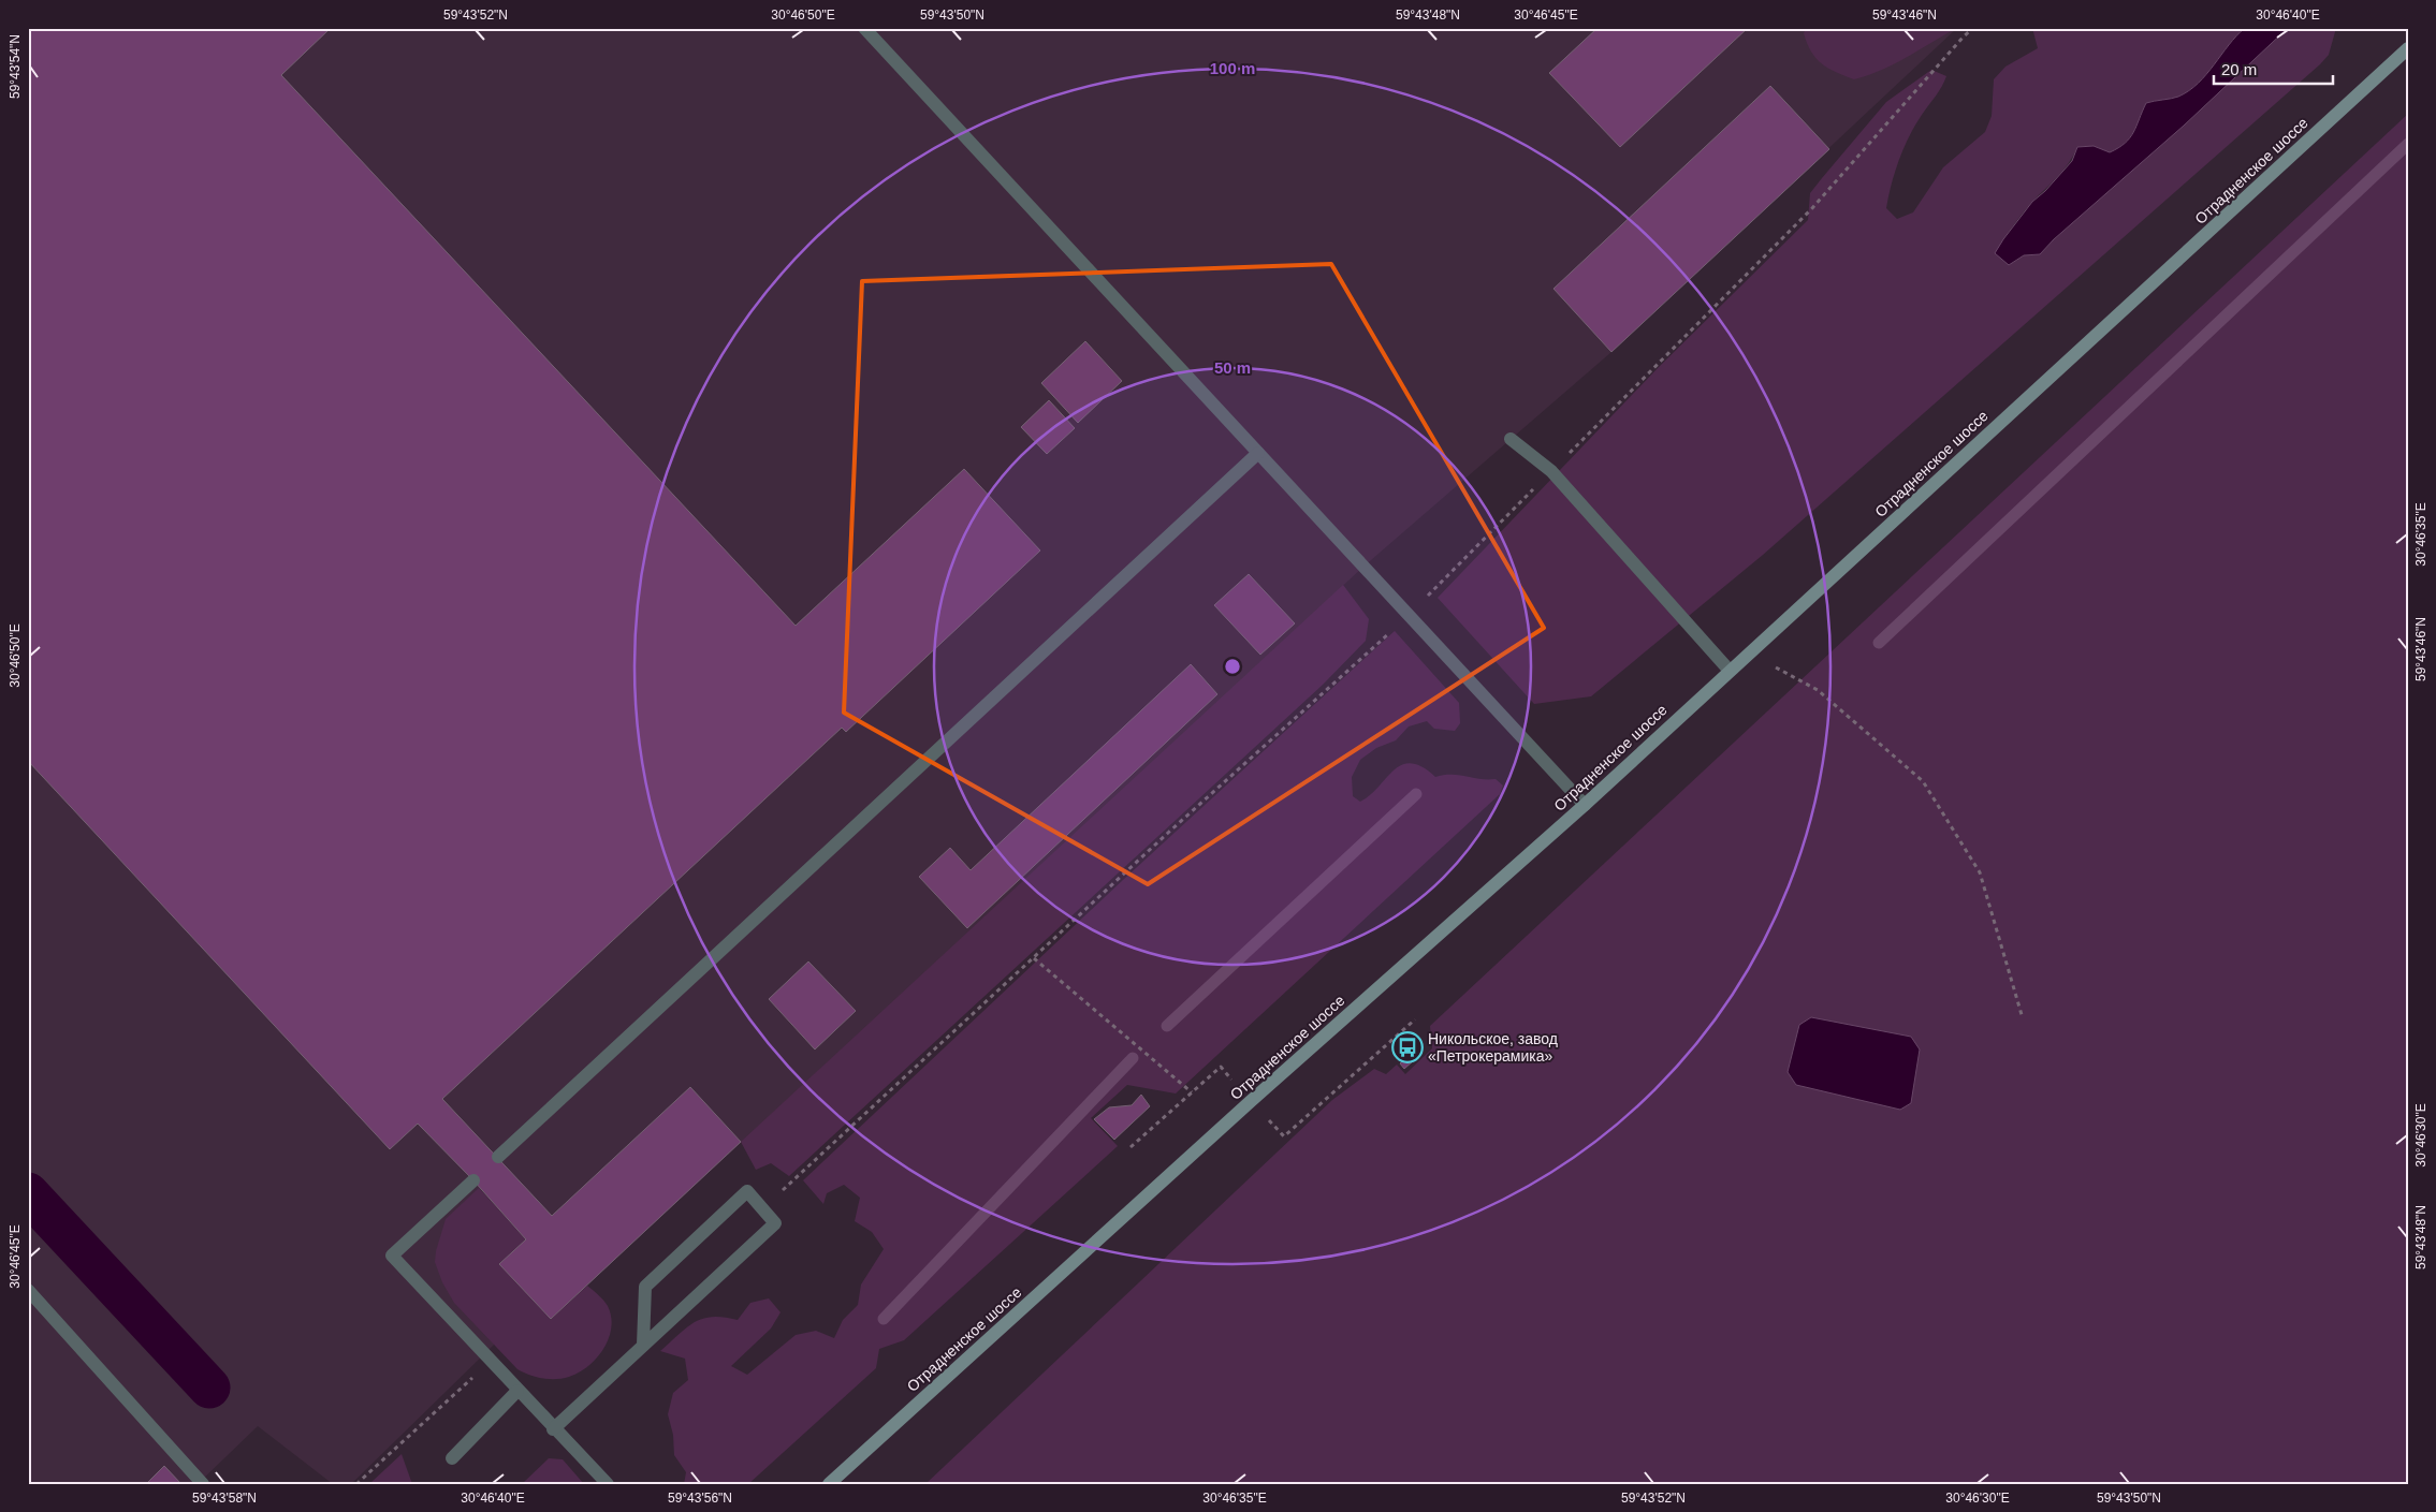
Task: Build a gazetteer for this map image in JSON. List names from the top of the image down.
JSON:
{
  "streets": {
    "main road": ["Отрадненское шоссе"]
  },
  "places": {
    "bus stop": ["Никольское, завод «Петрокерамика»"]
  },
  "scale_bar": "20 m",
  "coordinates": [
    "59°43'52\"N",
    "30°46'50\"E",
    "59°43'50\"N",
    "59°43'48\"N",
    "30°46'45\"E",
    "59°43'46\"N",
    "30°46'40\"E",
    "59°43'54\"N",
    "30°46'35\"E",
    "30°46'30\"E",
    "59°43'58\"N",
    "59°43'56\"N"
  ],
  "rings": ["100 m", "50 m"]
}
